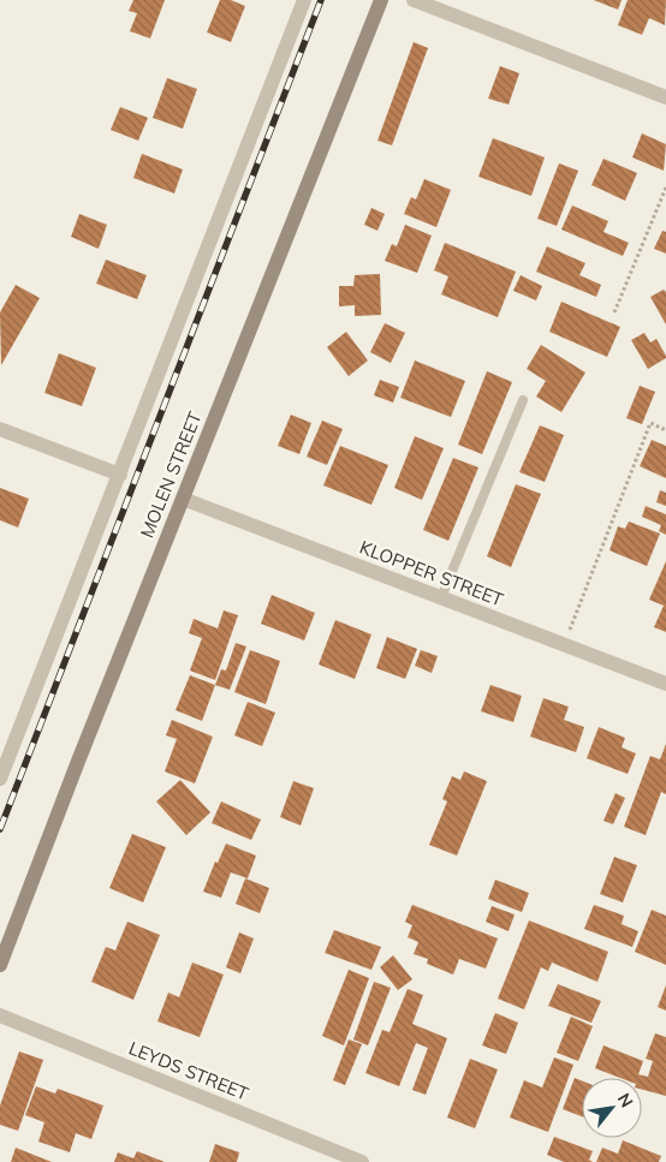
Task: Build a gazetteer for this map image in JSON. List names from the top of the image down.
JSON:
{
  "streets": {
    "street": ["MOLEN STREET", "KLOPPER STREET", "LEYDS STREET"]
  },
  "crossings": [
    ["MOLEN STREET", "KLOPPER STREET"]
  ],
  "north": "top right"
}
